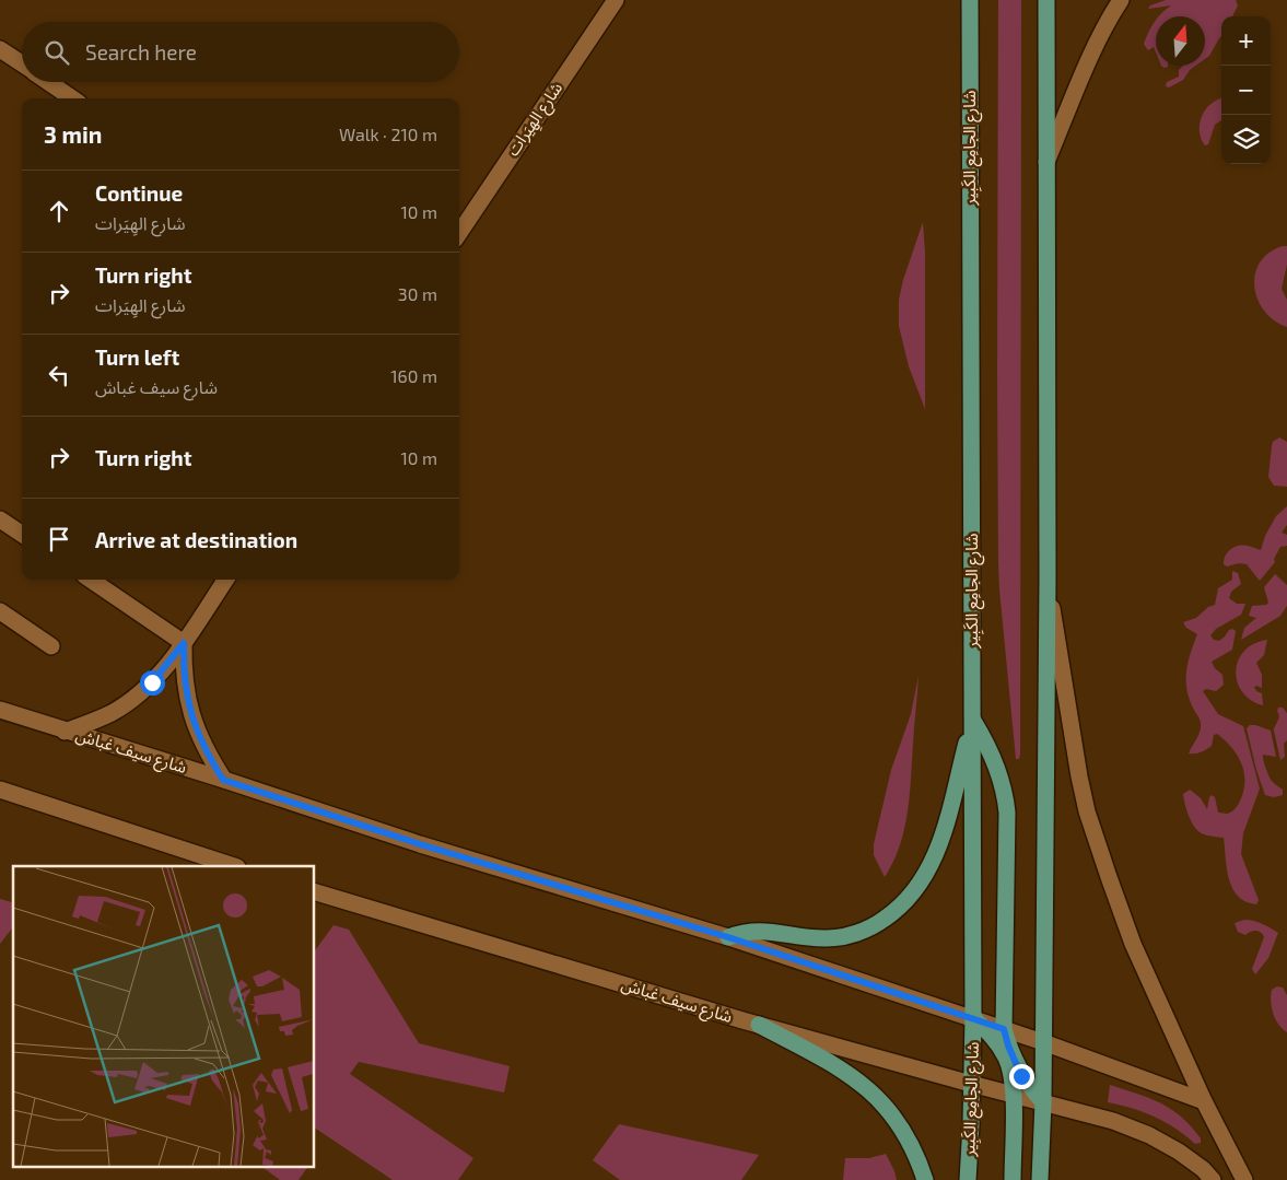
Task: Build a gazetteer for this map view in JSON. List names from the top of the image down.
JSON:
{
  "streets": {
    "main road": ["شارع الجامِع الكَبِير"],
    "street": ["شارع الهِيَرات", "شارع سيف غباش"]
  },
  "crossings": [
    ["شارع الجامِع الكَبِير", "شارع سيف غباش"]
  ],
  "north": "top",
  "page": {
    "map_buttons": ["+", "−"],
    "search": "Search here",
    "heading": ["3 min", "Walk · 210 m"],
    "list": [
      ["Continue", "شارع الهِيَرات", "10 m"],
      ["Turn right", "شارع الهِيَرات", "30 m"],
      ["Turn left", "شارع سيف غباش", "160 m"],
      ["Turn right", "10 m"],
      "Arrive at destination"
    ]
  }
}
